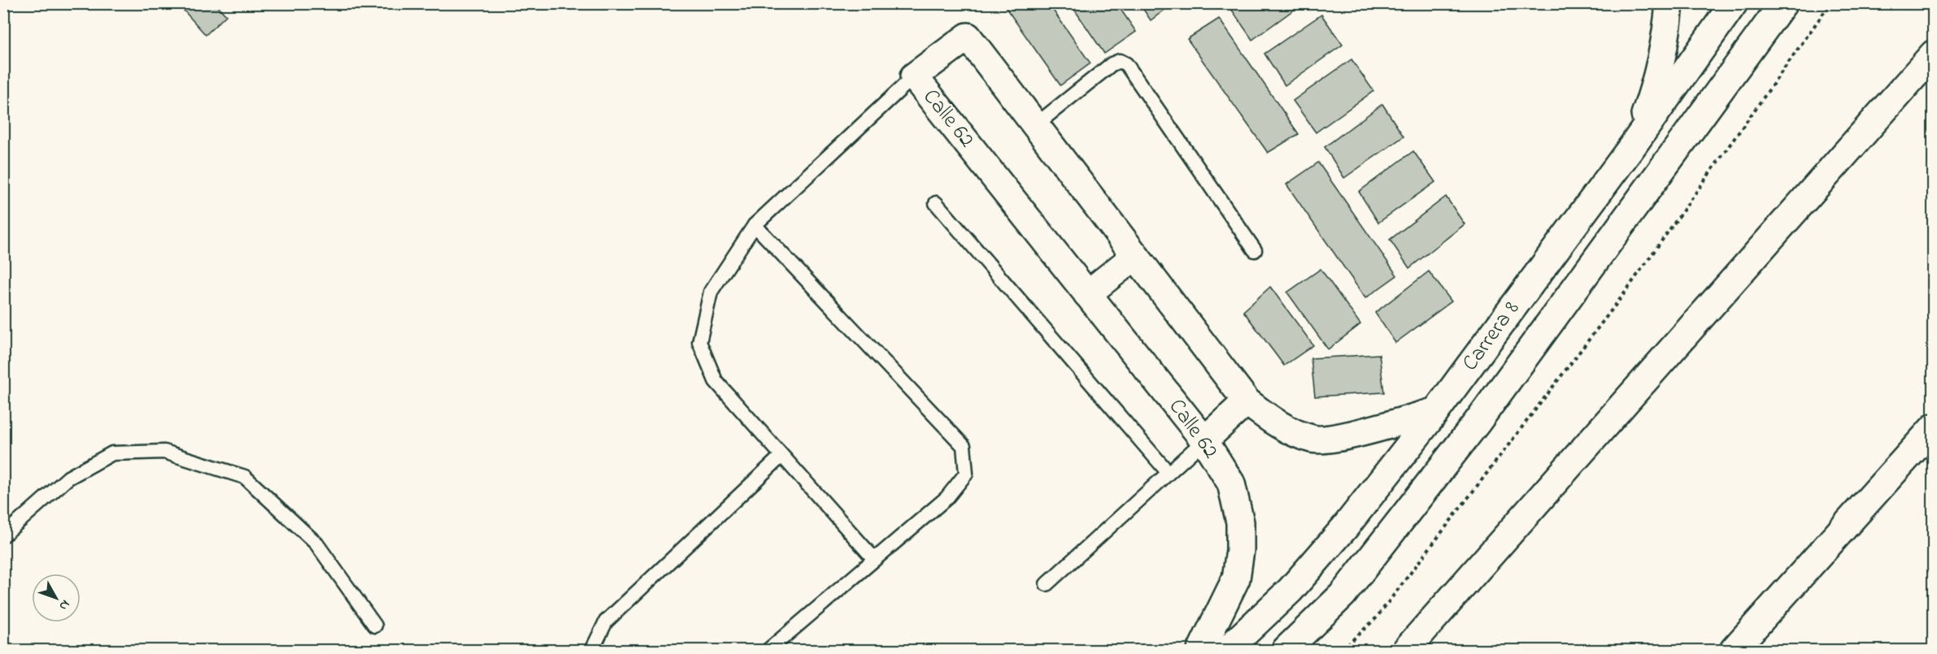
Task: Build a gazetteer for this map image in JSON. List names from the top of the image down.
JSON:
{
  "streets": {
    "street": ["Calle 62", "Carrera 8"]
  },
  "crossings": [
    ["Calle 62", "Carrera 8"]
  ],
  "north": "bottom right"
}
